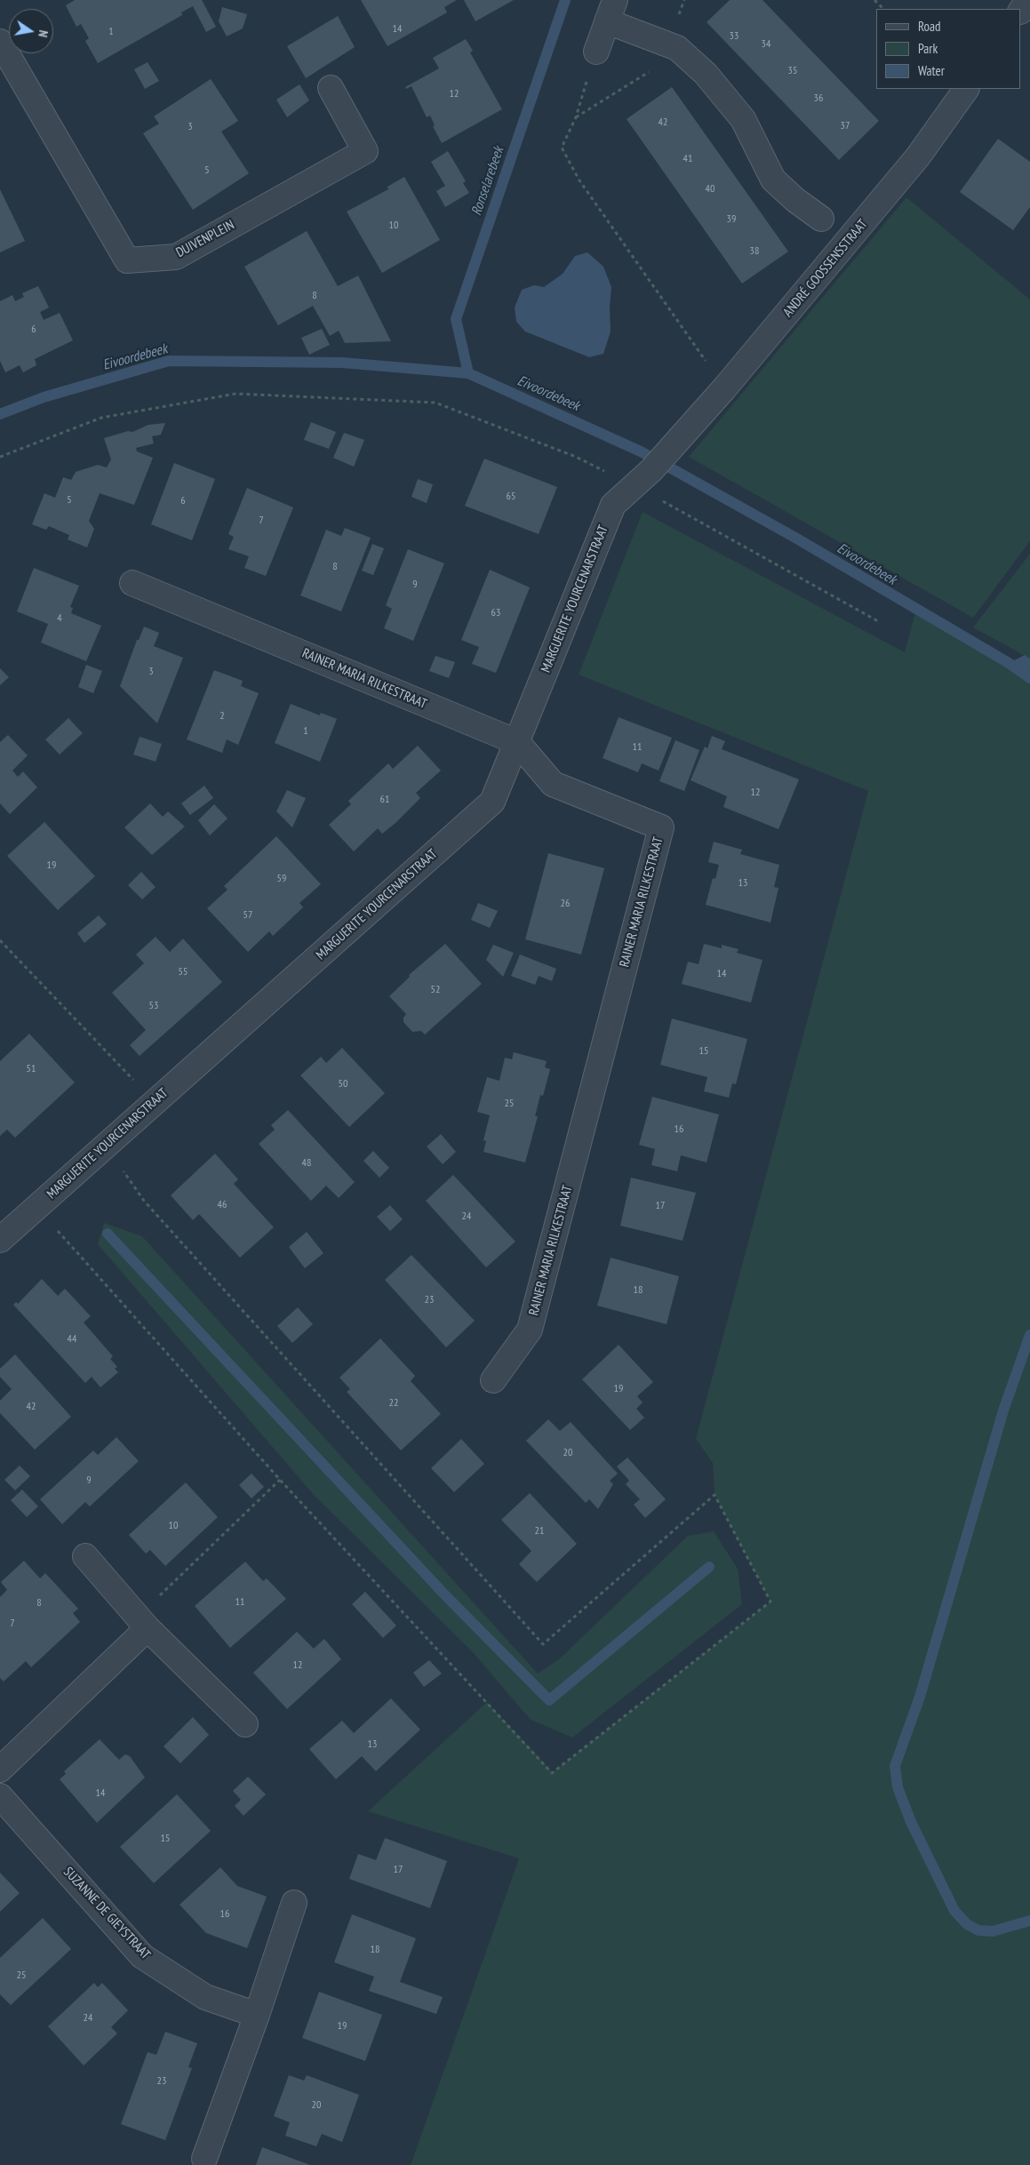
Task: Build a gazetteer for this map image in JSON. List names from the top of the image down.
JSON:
{
  "streets": {
    "street": [
      "DUIVENPLEIN",
      "ANDRÉ GOOSSENSSTRAAT",
      "MARGUERITE YOURCENARSTRAAT",
      "RAINER MARIA RILKESTRAAT",
      "SUZANNE DE GIEYSTRAAT"
    ]
  },
  "crossings": [
    ["ANDRÉ GOOSSENSSTRAAT", "MARGUERITE YOURCENARSTRAAT"],
    ["MARGUERITE YOURCENARSTRAAT", "RAINER MARIA RILKESTRAAT"]
  ],
  "water": ["Ronselarebeek", "Eivoordebeek"],
  "house_numbers": [
    "14",
    "1",
    "33",
    "34",
    "35",
    "12",
    "36",
    "42",
    "37",
    "3",
    "41",
    "5",
    "40",
    "39",
    "10",
    "38",
    "8",
    "6",
    "65",
    "5",
    "6",
    "7",
    "8",
    "9",
    "63",
    "4",
    "3",
    "2",
    "1",
    "11",
    "12",
    "61",
    "19",
    "59",
    "13",
    "26",
    "57",
    "55",
    "14",
    "52",
    "53",
    "15",
    "51",
    "50",
    "25",
    "16",
    "48",
    "46",
    "17",
    "24",
    "18",
    "23",
    "44",
    "19",
    "22",
    "42",
    "20",
    "9",
    "10",
    "21",
    "11",
    "8",
    "7",
    "12",
    "13",
    "14",
    "15",
    "17",
    "16",
    "18",
    "25",
    "24",
    "19",
    "23",
    "20"
  ],
  "legend": ["Road", "Park", "Water"],
  "north": "right"
}
